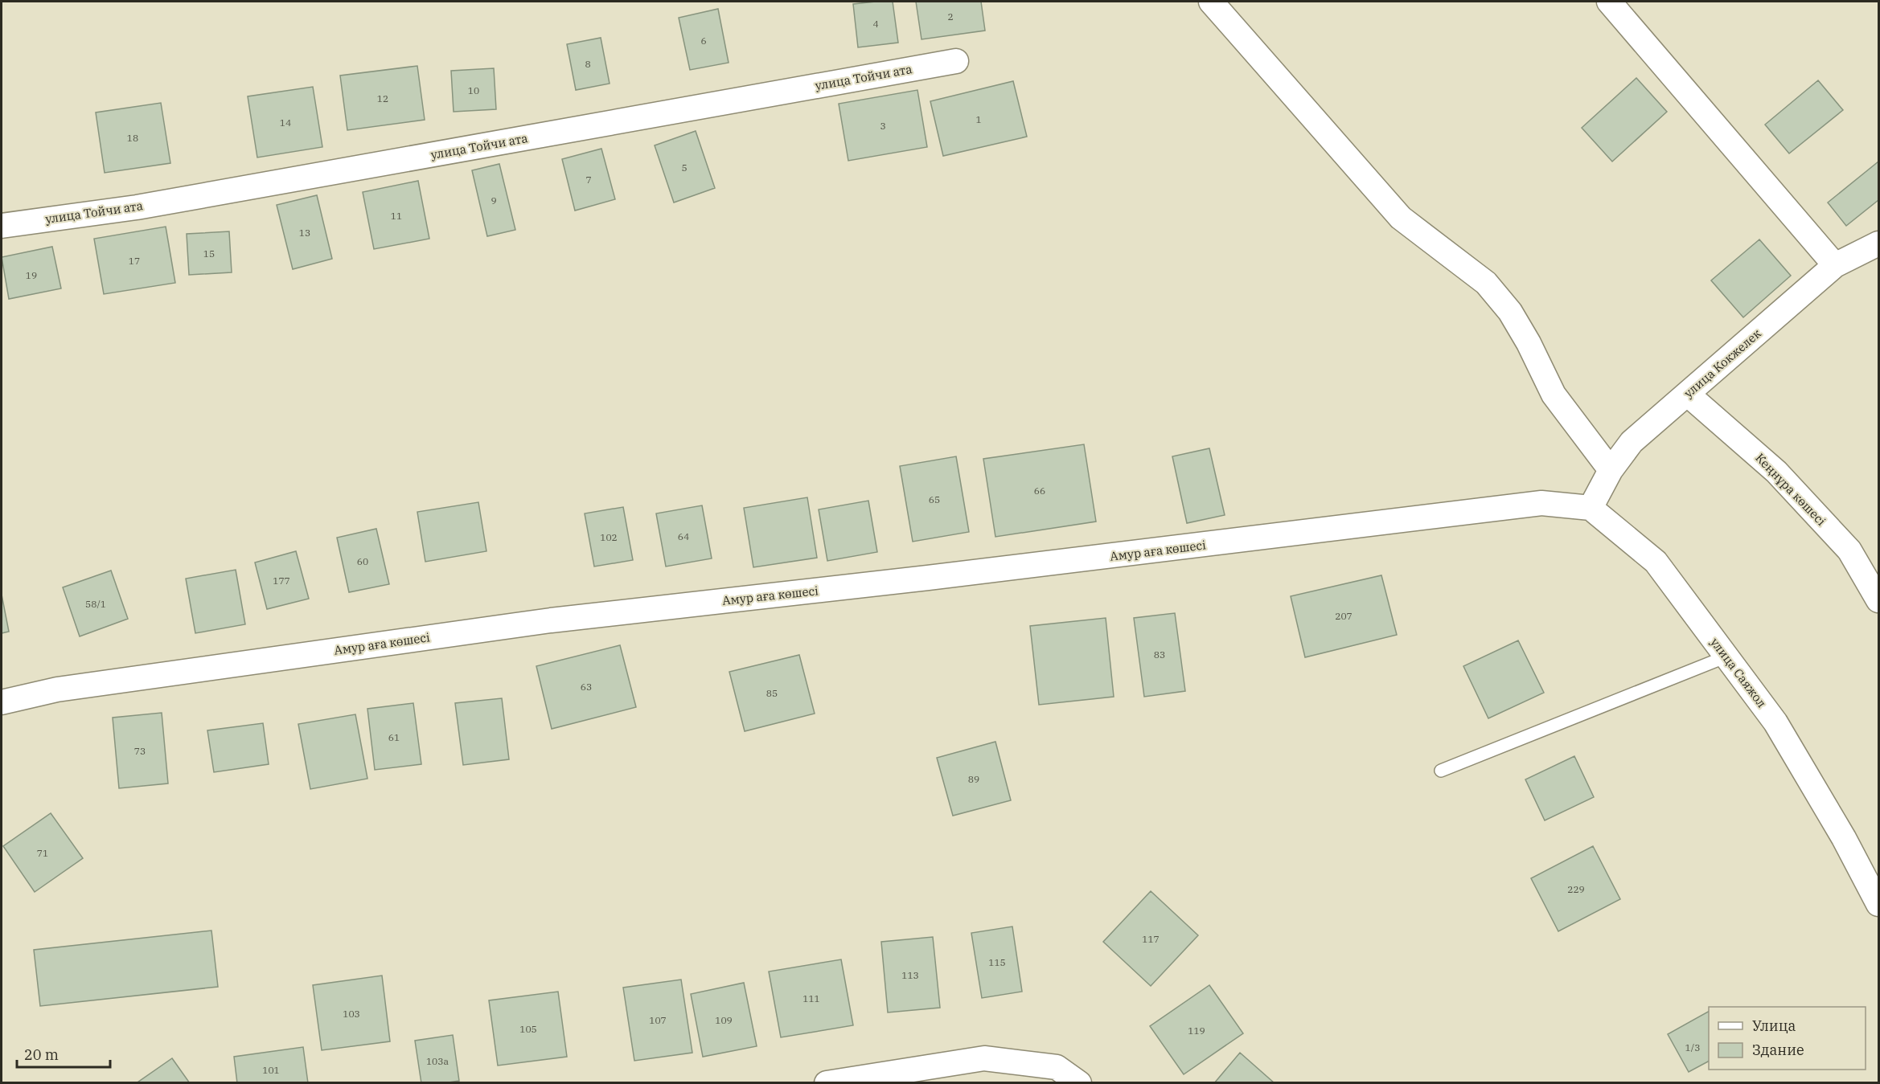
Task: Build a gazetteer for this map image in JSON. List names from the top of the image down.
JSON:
{
  "streets": {
    "street": [
      "улица Тойчи ата",
      "улица Кокжелек",
      "Кеңнұра көшесі",
      "Амур аға көшесі",
      "улица Саяжол"
    ]
  },
  "crossings": [
    ["улица Кокжелек", "Кеңнұра көшесі"],
    ["улица Кокжелек", "Амур аға көшесі"],
    ["улица Кокжелек", "улица Саяжол"],
    ["Амур аға көшесі", "улица Саяжол"]
  ],
  "house_numbers": [
    "2",
    "4",
    "6",
    "8",
    "10",
    "12",
    "1",
    "14",
    "3",
    "18",
    "5",
    "7",
    "9",
    "11",
    "13",
    "15",
    "17",
    "19",
    "66",
    "65",
    "64",
    "102",
    "60",
    "177",
    "58/1",
    "207",
    "83",
    "63",
    "85",
    "61",
    "73",
    "89",
    "71",
    "229",
    "117",
    "115",
    "113",
    "111",
    "103",
    "107",
    "109",
    "105",
    "119",
    "1/3",
    "103а",
    "101"
  ],
  "legend": ["Улица", "Здание"],
  "scale_bar": "20 m"
}
